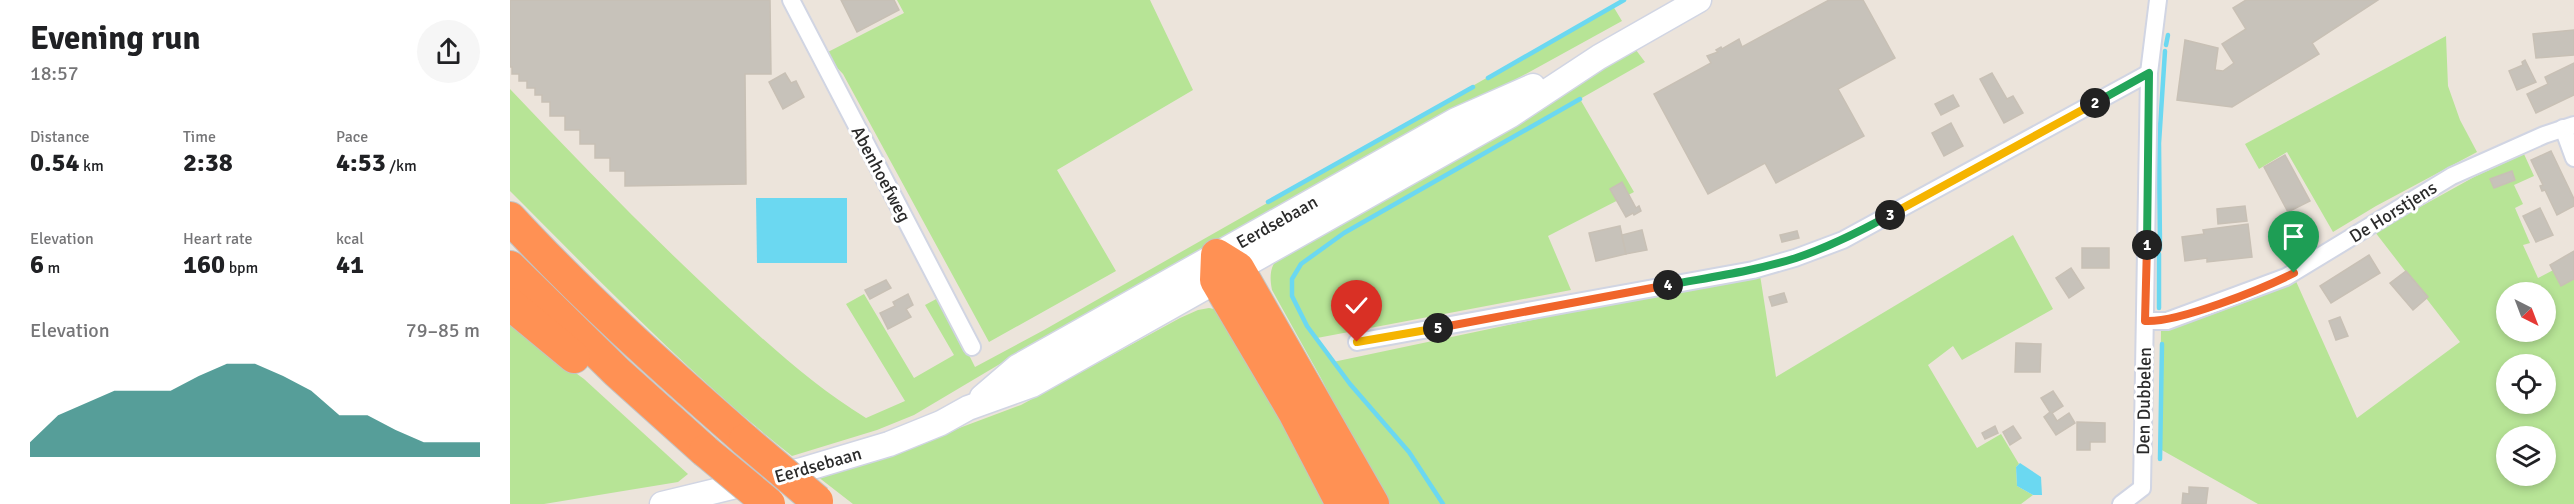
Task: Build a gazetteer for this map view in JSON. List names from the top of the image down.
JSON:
{
  "streets": {
    "main road": ["Eerdsebaan"],
    "street": ["Abenhoefweg", "De Horstjens", "Den Dubbelen"]
  },
  "crossings": [
    ["De Horstjens", "Den Dubbelen"]
  ],
  "north": "bottom right",
  "page": {
    "heading": ["Evening run", "18:57"],
    "pins": [
      "2",
      "3",
      "1",
      "4",
      "5"
    ],
    "stats": [
      ["Distance", "0.54 km"],
      ["Time", "2:38"],
      ["Pace", "4:53 /km"],
      ["Elevation", "6 m"],
      ["Heart rate", "160 bpm"],
      ["kcal", "41"]
    ],
    "chart": ["Elevation", "79–85 m"]
  }
}
